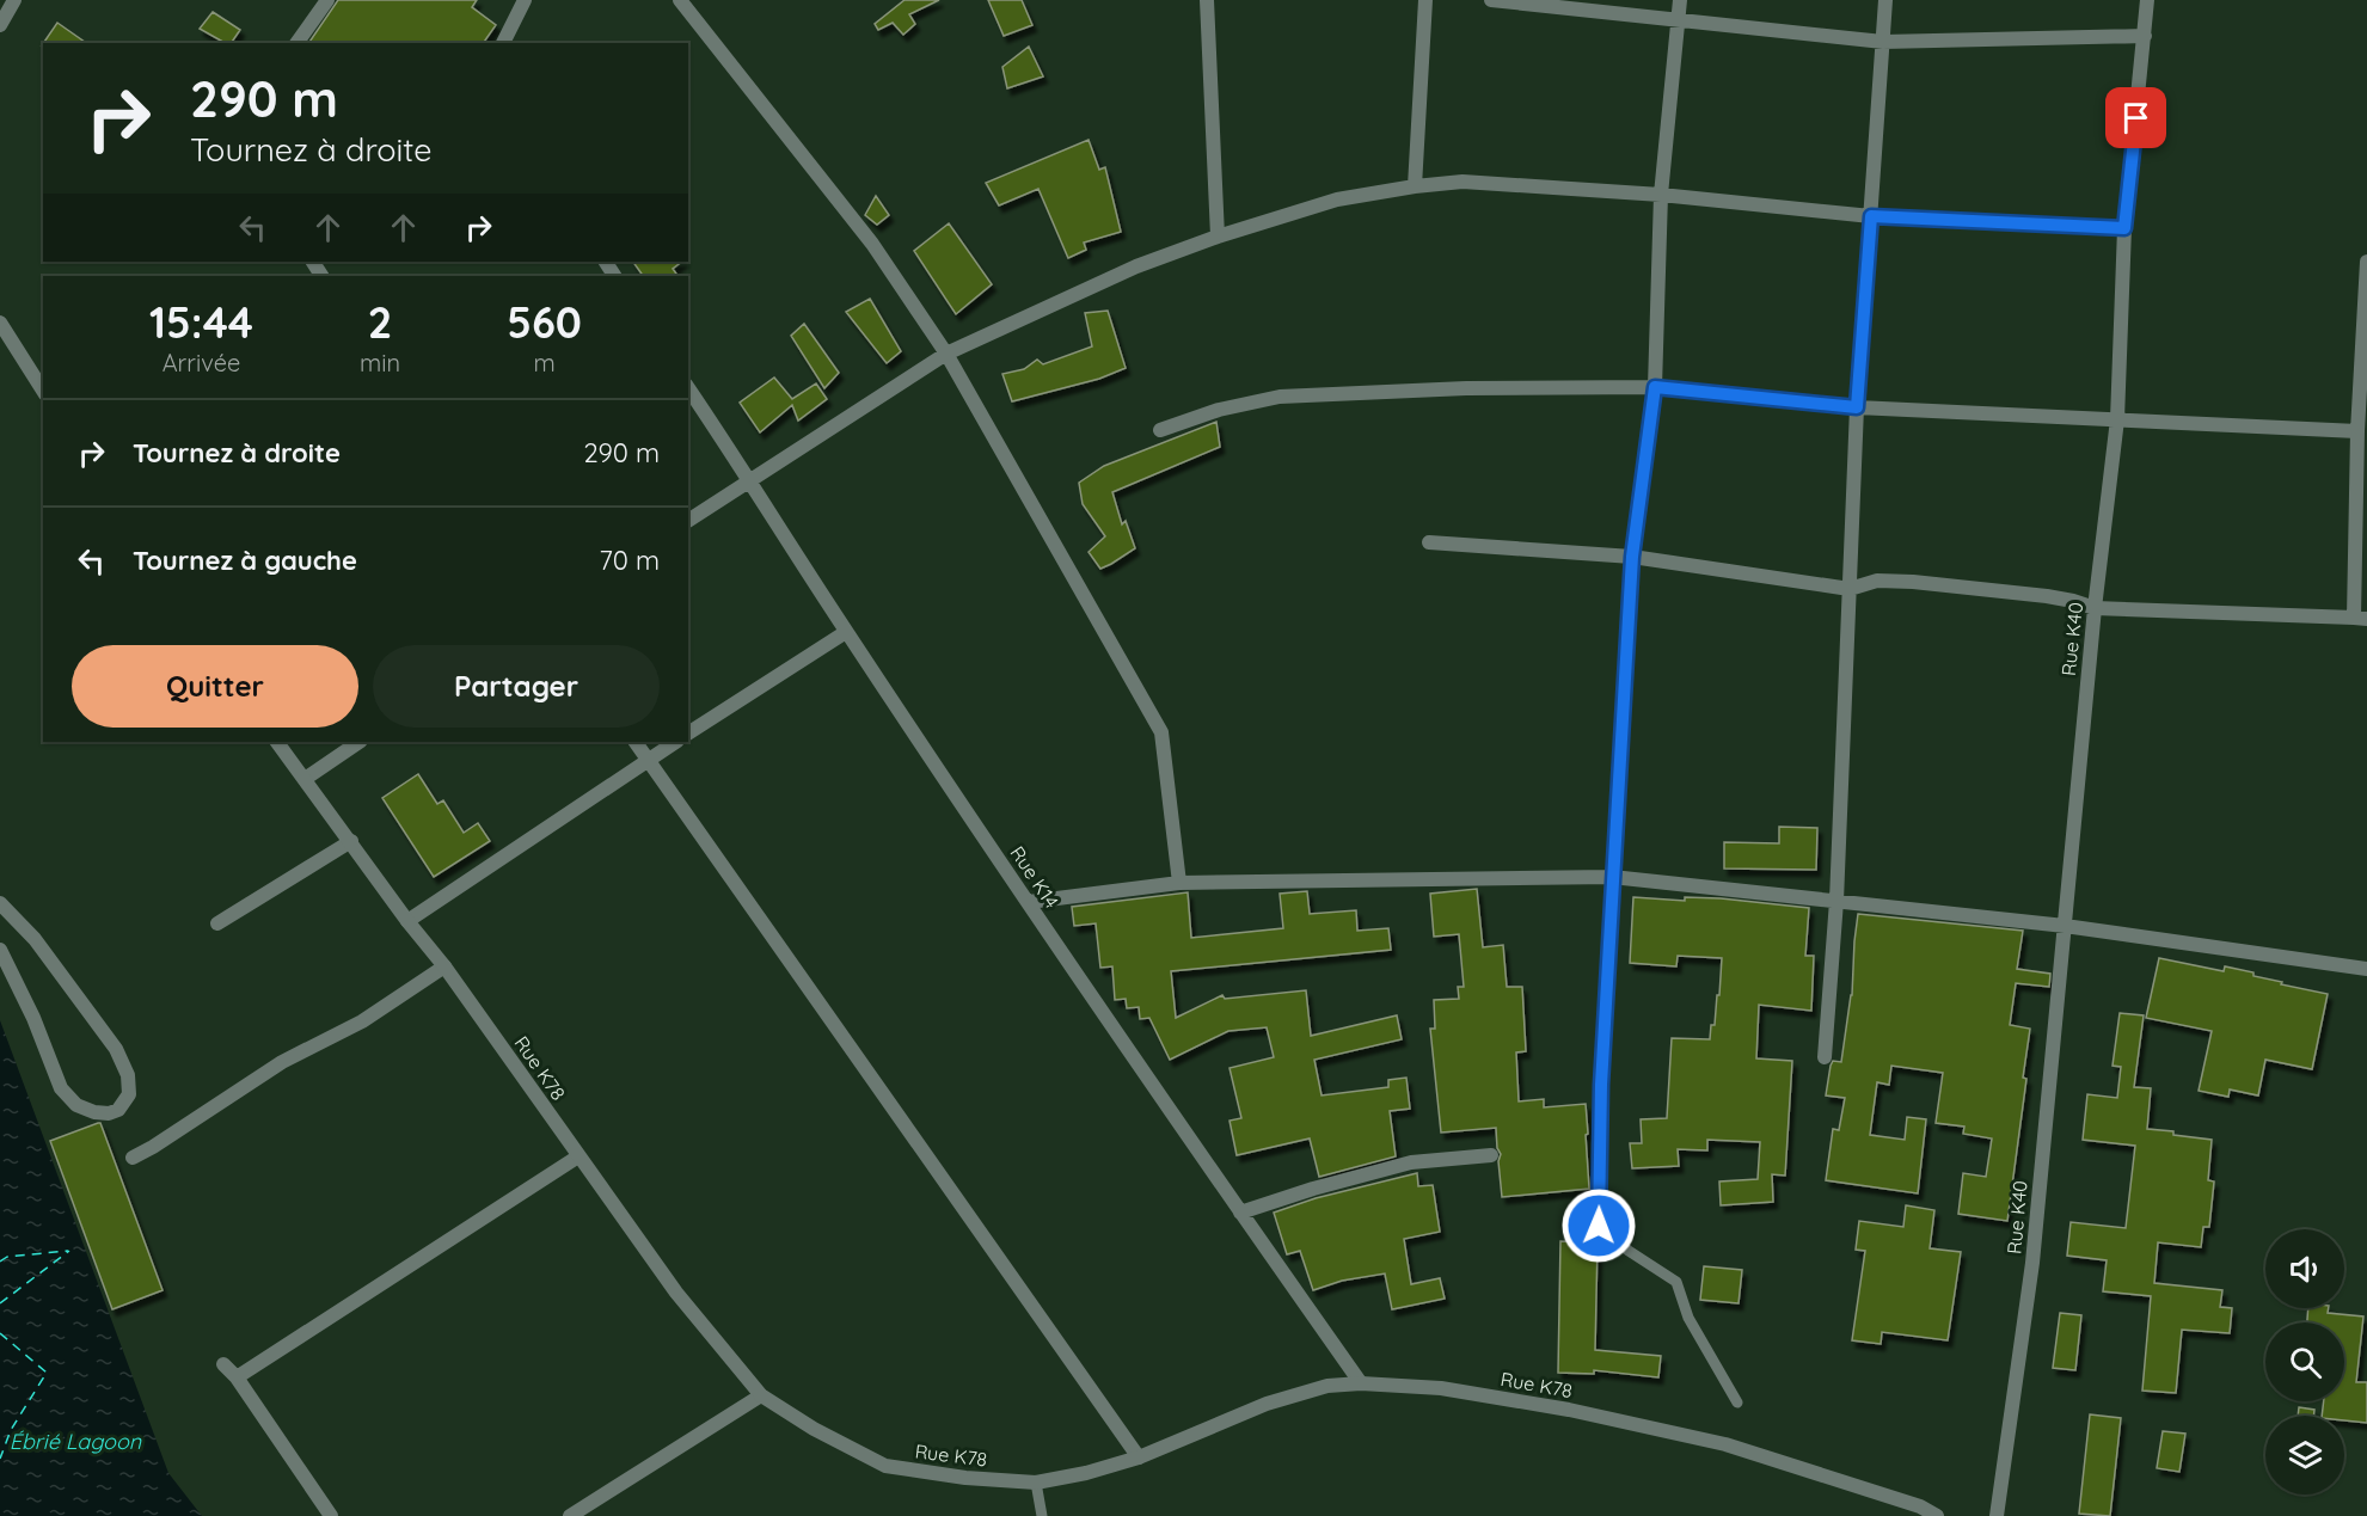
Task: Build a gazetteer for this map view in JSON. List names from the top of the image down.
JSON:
{
  "streets": {
    "street": ["Rue K40", "Rue K14", "Rue K78"]
  },
  "crossings": [
    ["Rue K14", "Rue K78"]
  ],
  "water": ["Ébrié Lagoon"],
  "page": {
    "turn": ["290 m", "Tournez à droite"],
    "eta": [
      "15:44",
      "Arrivée",
      "2",
      "min",
      "560",
      "m"
    ],
    "list": [
      {
        "name": "Tournez à droite",
        "value": "290 m"
      },
      {
        "name": "Tournez à gauche",
        "value": "70 m"
      }
    ],
    "buttons": ["Quitter", "Partager"]
  }
}
